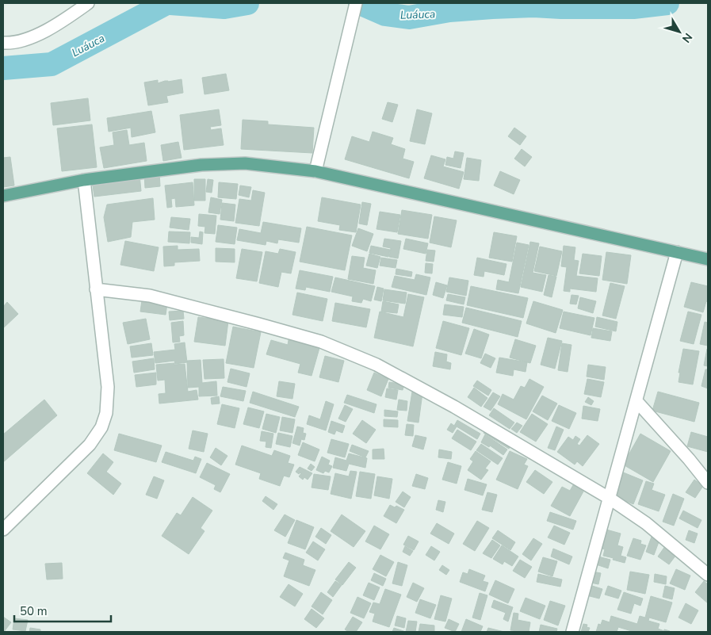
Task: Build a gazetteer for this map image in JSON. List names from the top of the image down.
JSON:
{
  "water": ["Luáuca"],
  "scale_bar": "50 m",
  "north": "bottom right"
}
